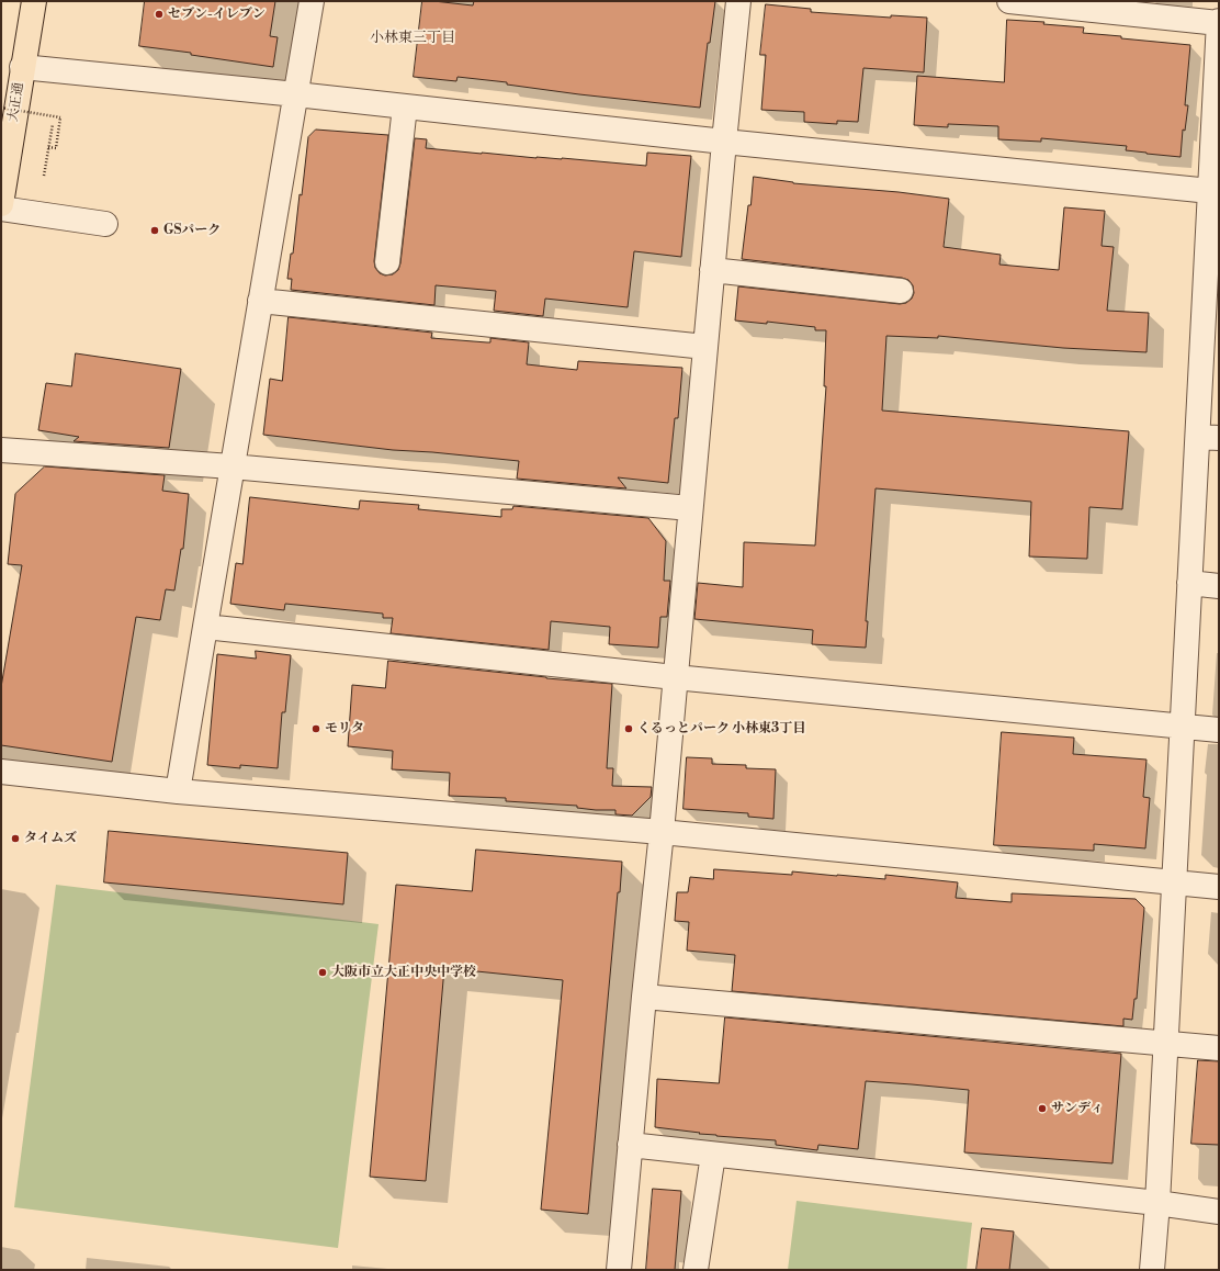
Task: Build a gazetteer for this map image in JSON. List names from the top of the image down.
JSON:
{
  "streets": {
    "main road": ["大正通"]
  },
  "districts": ["小林東三丁目"],
  "places": [
    "セブン-イレブン",
    "GSパーク",
    "モリタ",
    "くるっとパーク 小林東3丁目",
    "タイムズ",
    "大阪市立大正中央中学校",
    "サンディ"
  ]
}
